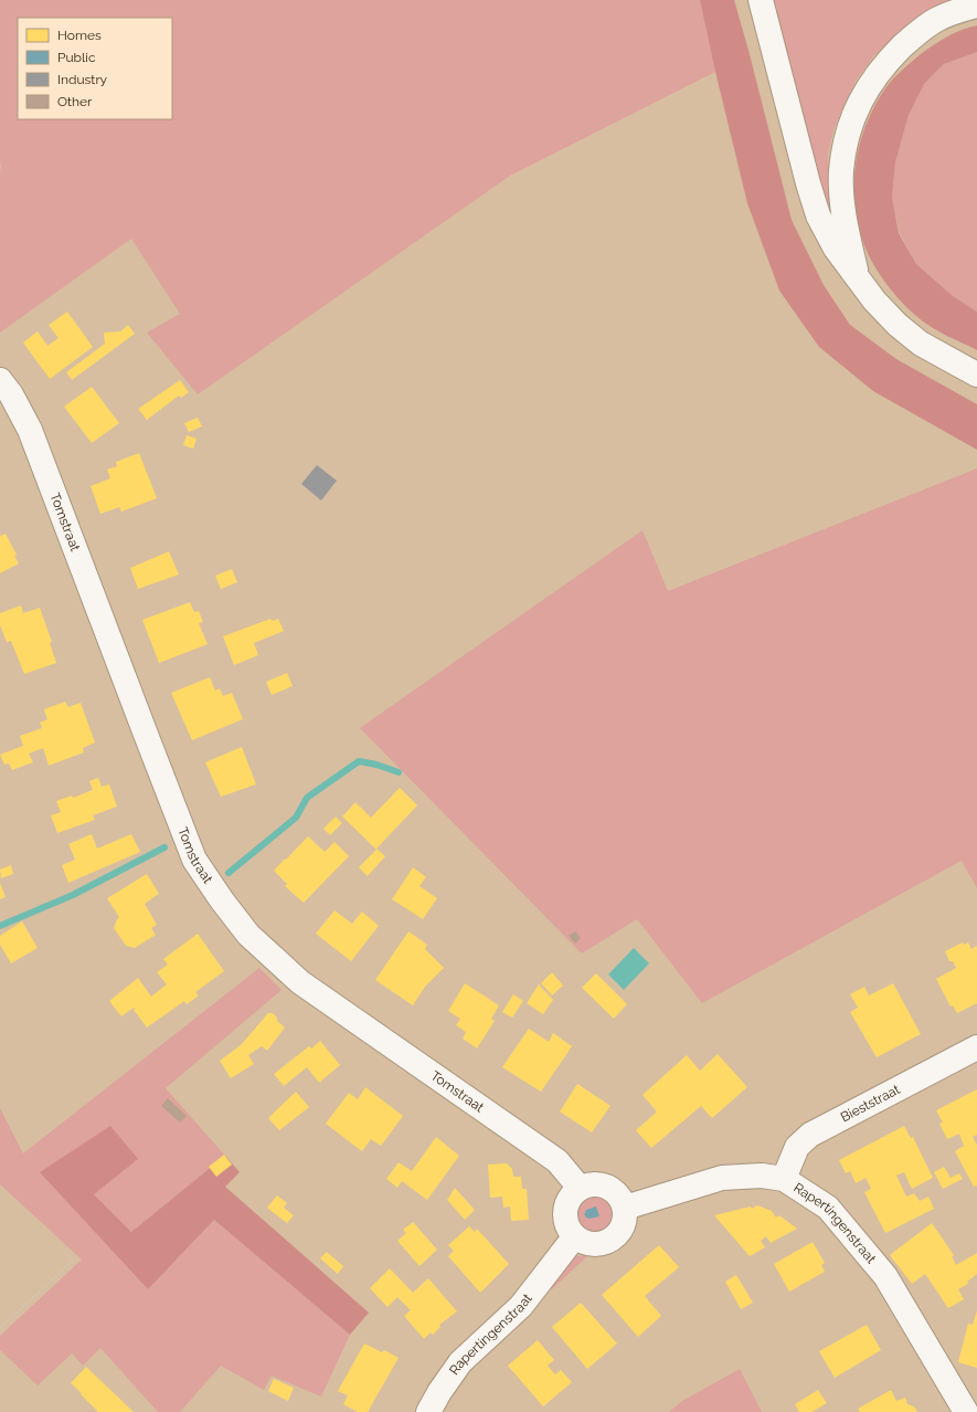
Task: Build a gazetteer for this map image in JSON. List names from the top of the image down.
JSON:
{
  "streets": {
    "main road": ["Tomstraat", "Bieststraat", "Rapertingenstraat"]
  },
  "crossings": [
    ["Tomstraat", "Rapertingenstraat"],
    ["Bieststraat", "Rapertingenstraat"]
  ],
  "legend": [
    "Homes",
    "Public",
    "Industry",
    "Other"
  ]
}
